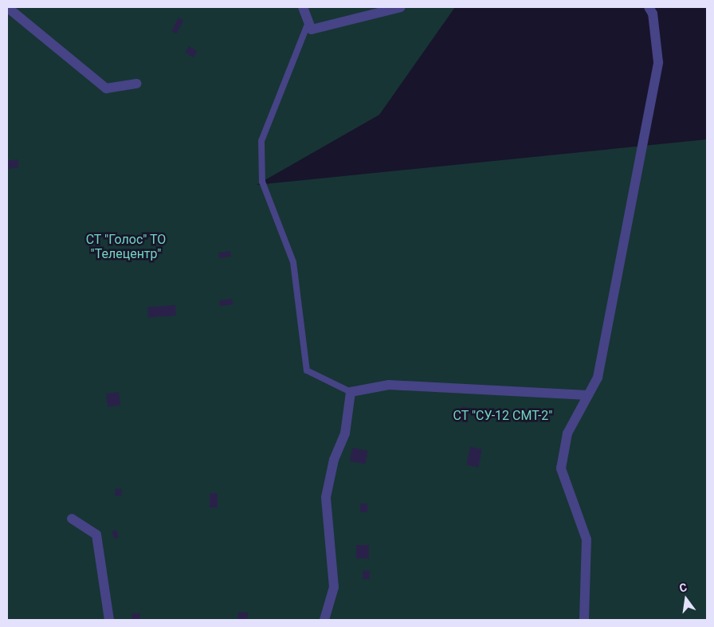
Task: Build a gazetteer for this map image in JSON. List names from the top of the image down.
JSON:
{
  "parks": ["СТ \"Голос\" ТО \"Телецентр\"", "СТ \"СУ-12 СМТ-2\""],
  "north": "top"
}
